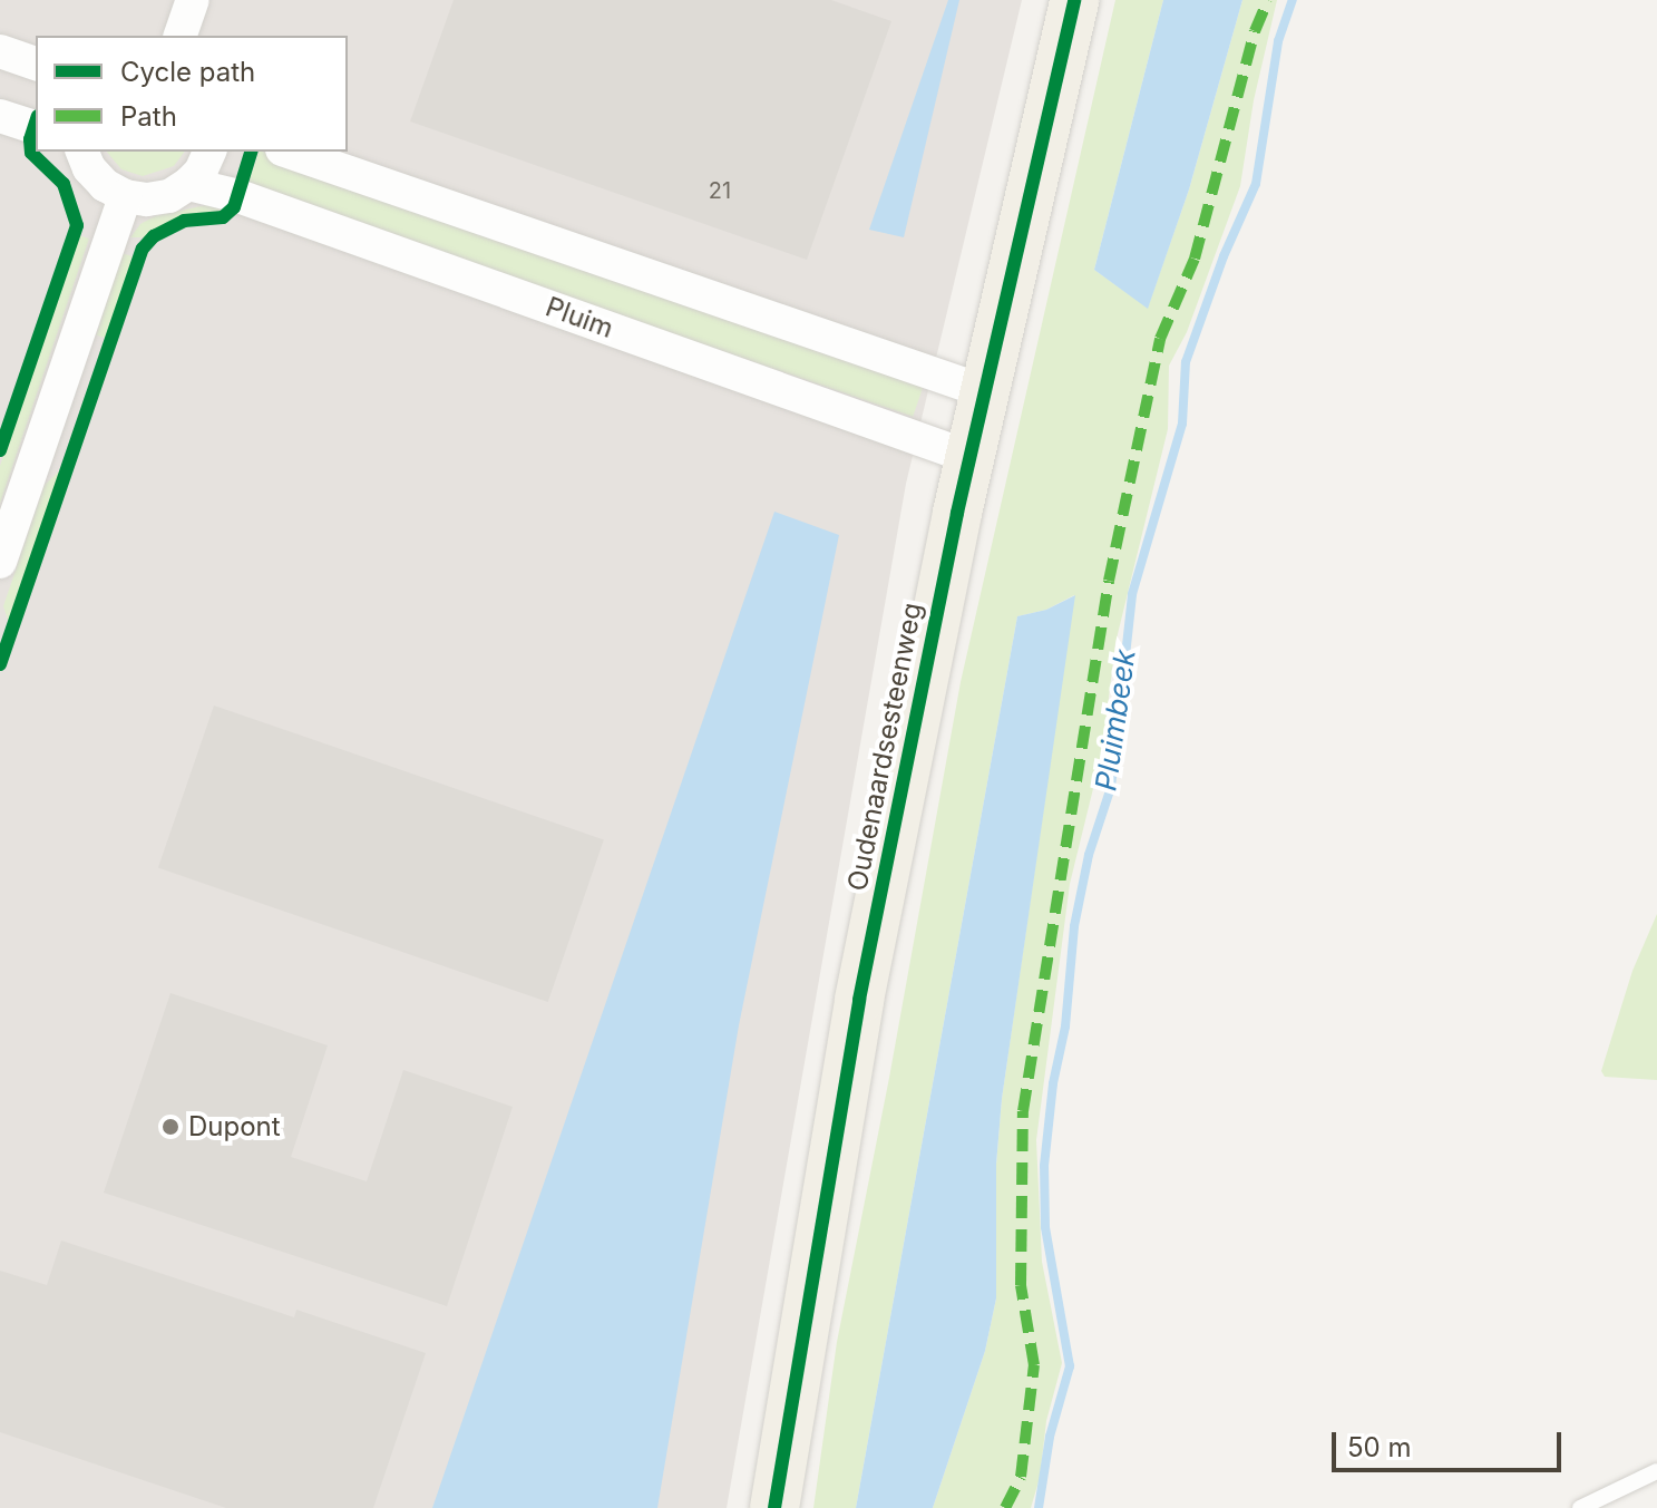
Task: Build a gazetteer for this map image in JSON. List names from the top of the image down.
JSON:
{
  "streets": {
    "main road": ["Oudenaardsesteenweg"],
    "street": ["Pluim"]
  },
  "crossings": [
    ["Pluim", "Oudenaardsesteenweg"]
  ],
  "water": ["Pluimbeek"],
  "places": ["Dupont"],
  "house_numbers": ["21"],
  "legend": ["Cycle path", "Path"],
  "scale_bar": "50 m"
}
